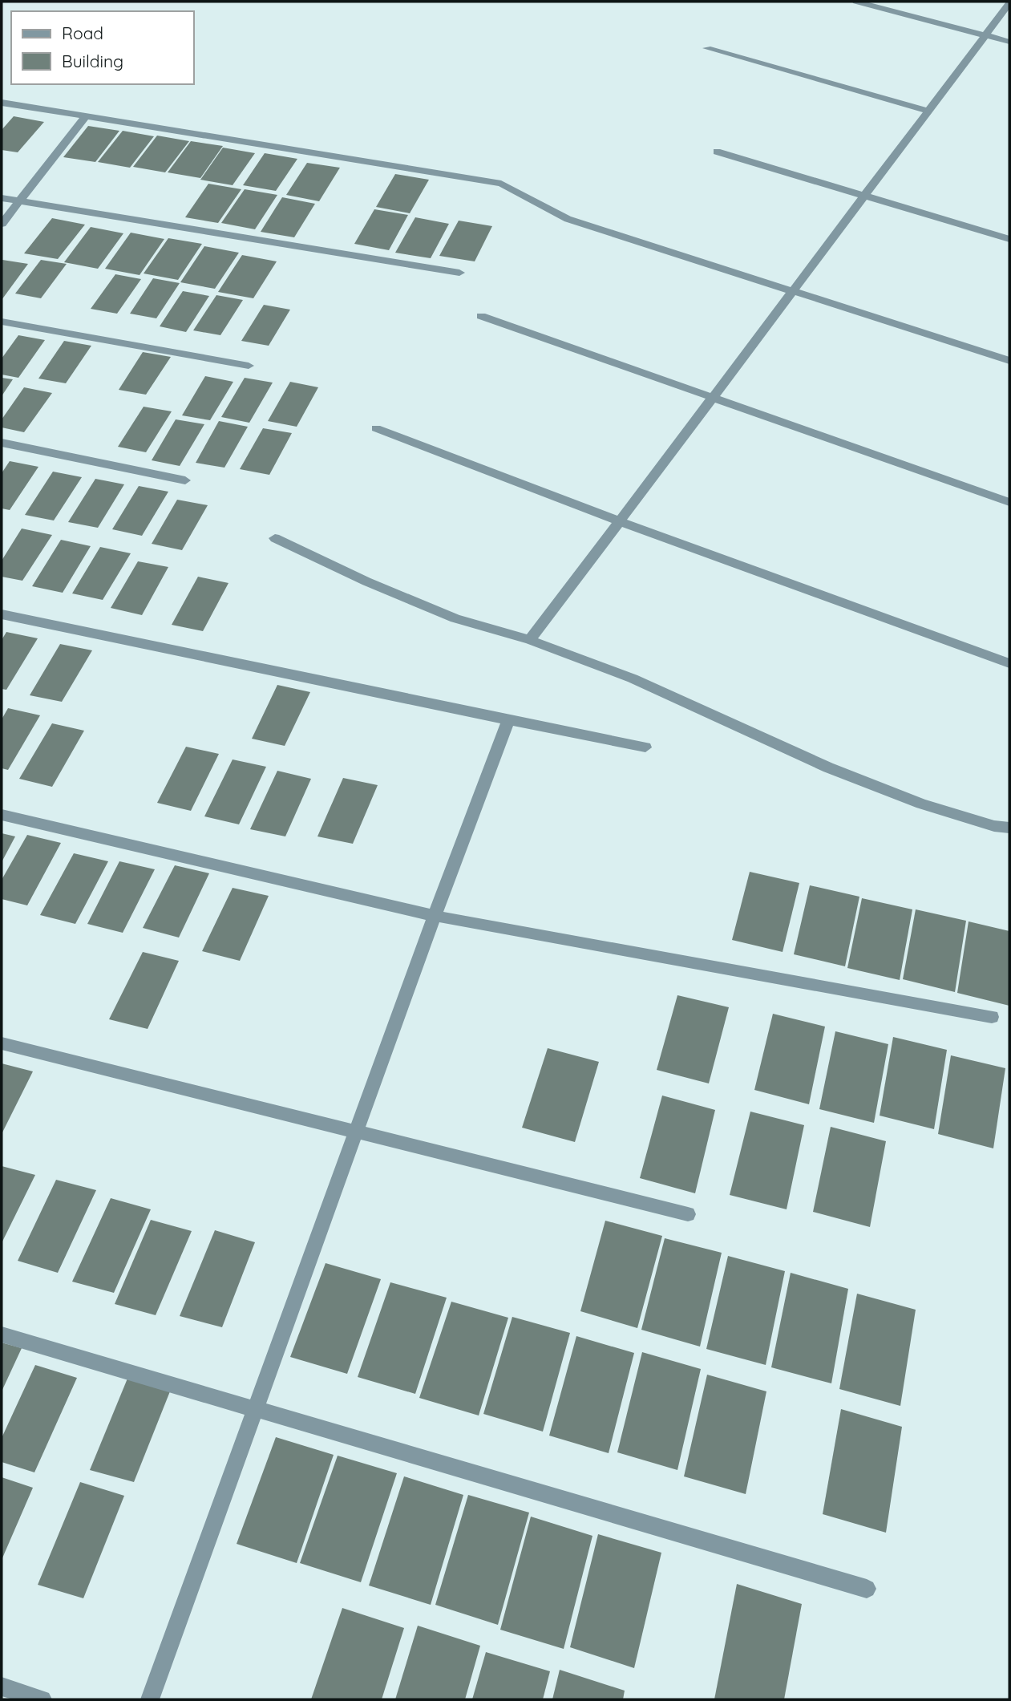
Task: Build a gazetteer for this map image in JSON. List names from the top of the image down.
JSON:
{
  "legend": ["Road", "Building"]
}
